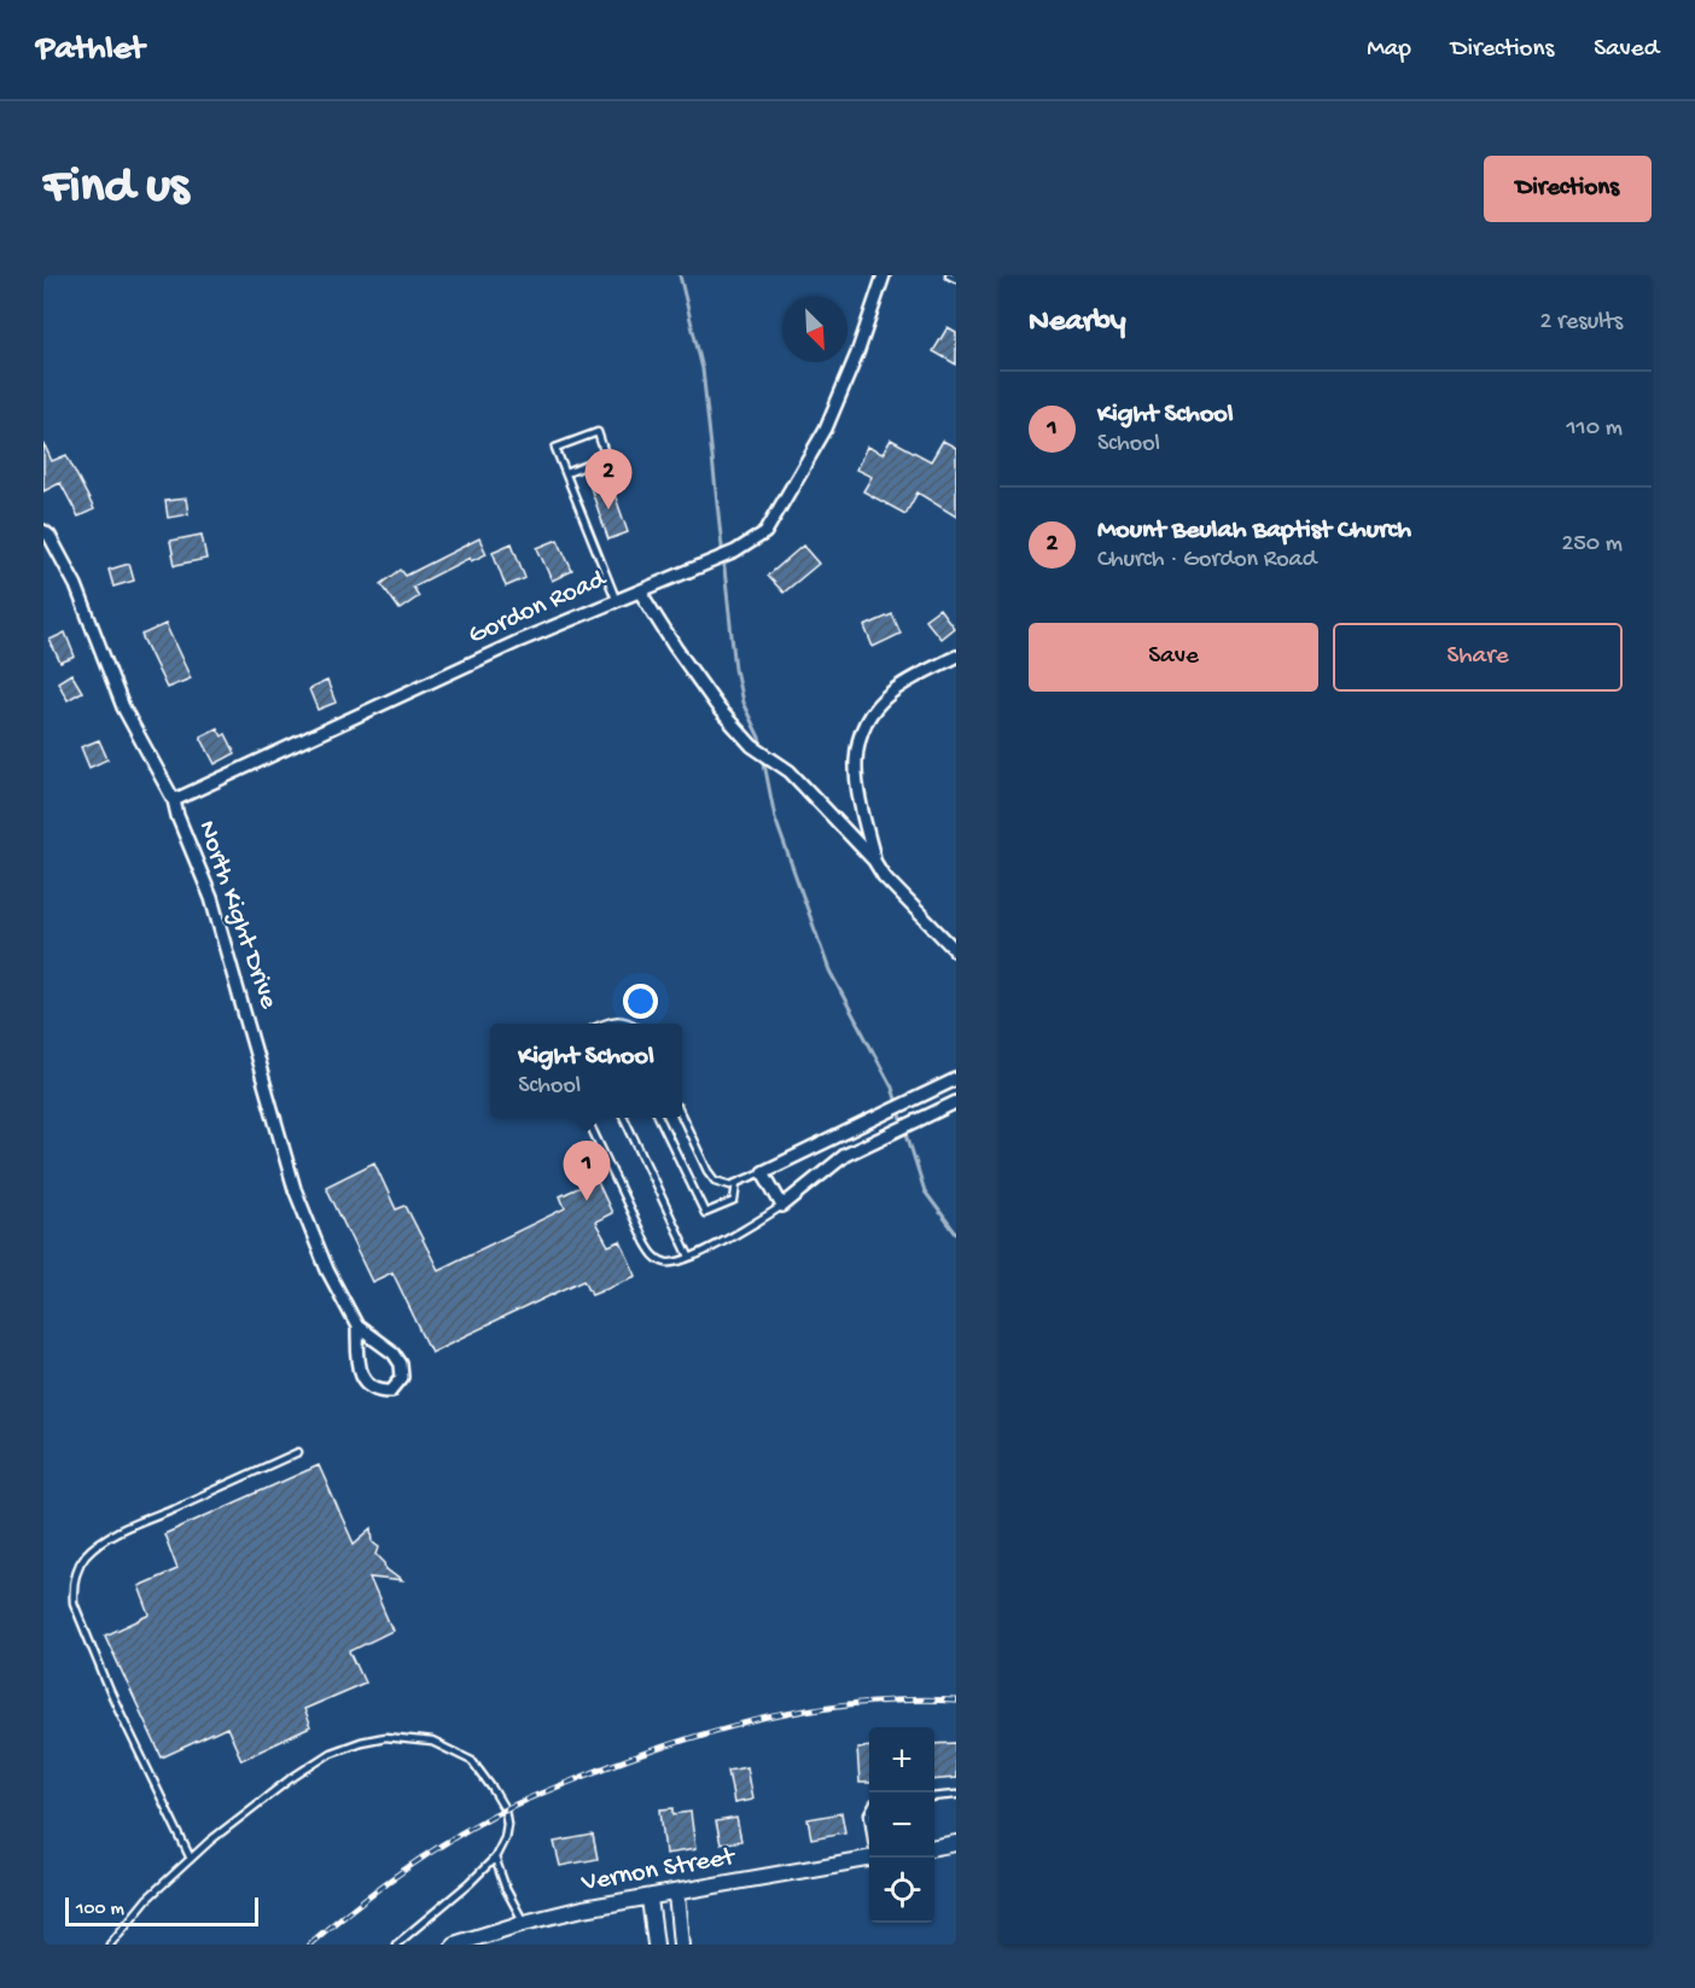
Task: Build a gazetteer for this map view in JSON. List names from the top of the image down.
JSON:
{
  "streets": {
    "street": ["Gordon Road", "North Kight Drive", "Vernon Street"]
  },
  "crossings": [
    ["Gordon Road", "North Kight Drive"]
  ],
  "scale_bar": "100 m",
  "north": "bottom right",
  "page": {
    "header": "Pathlet",
    "nav": ["Map", "Directions", "Saved"],
    "buttons": [
      "Directions",
      ["Save", "Share"]
    ],
    "title": "Find us",
    "heading": ["Nearby", "2 results"],
    "list": [
      {
        "mark": "1",
        "name": "Kight School",
        "note": "School",
        "value": "110 m"
      },
      {
        "mark": "2",
        "name": "Mount Beulah Baptist Church",
        "note": "Church · Gordon Road",
        "value": "250 m"
      }
    ],
    "pins": ["2", "1"],
    "popup": ["Kight School", "School"],
    "map_buttons": ["+", "−"],
    "scale": "100 m"
  }
}
